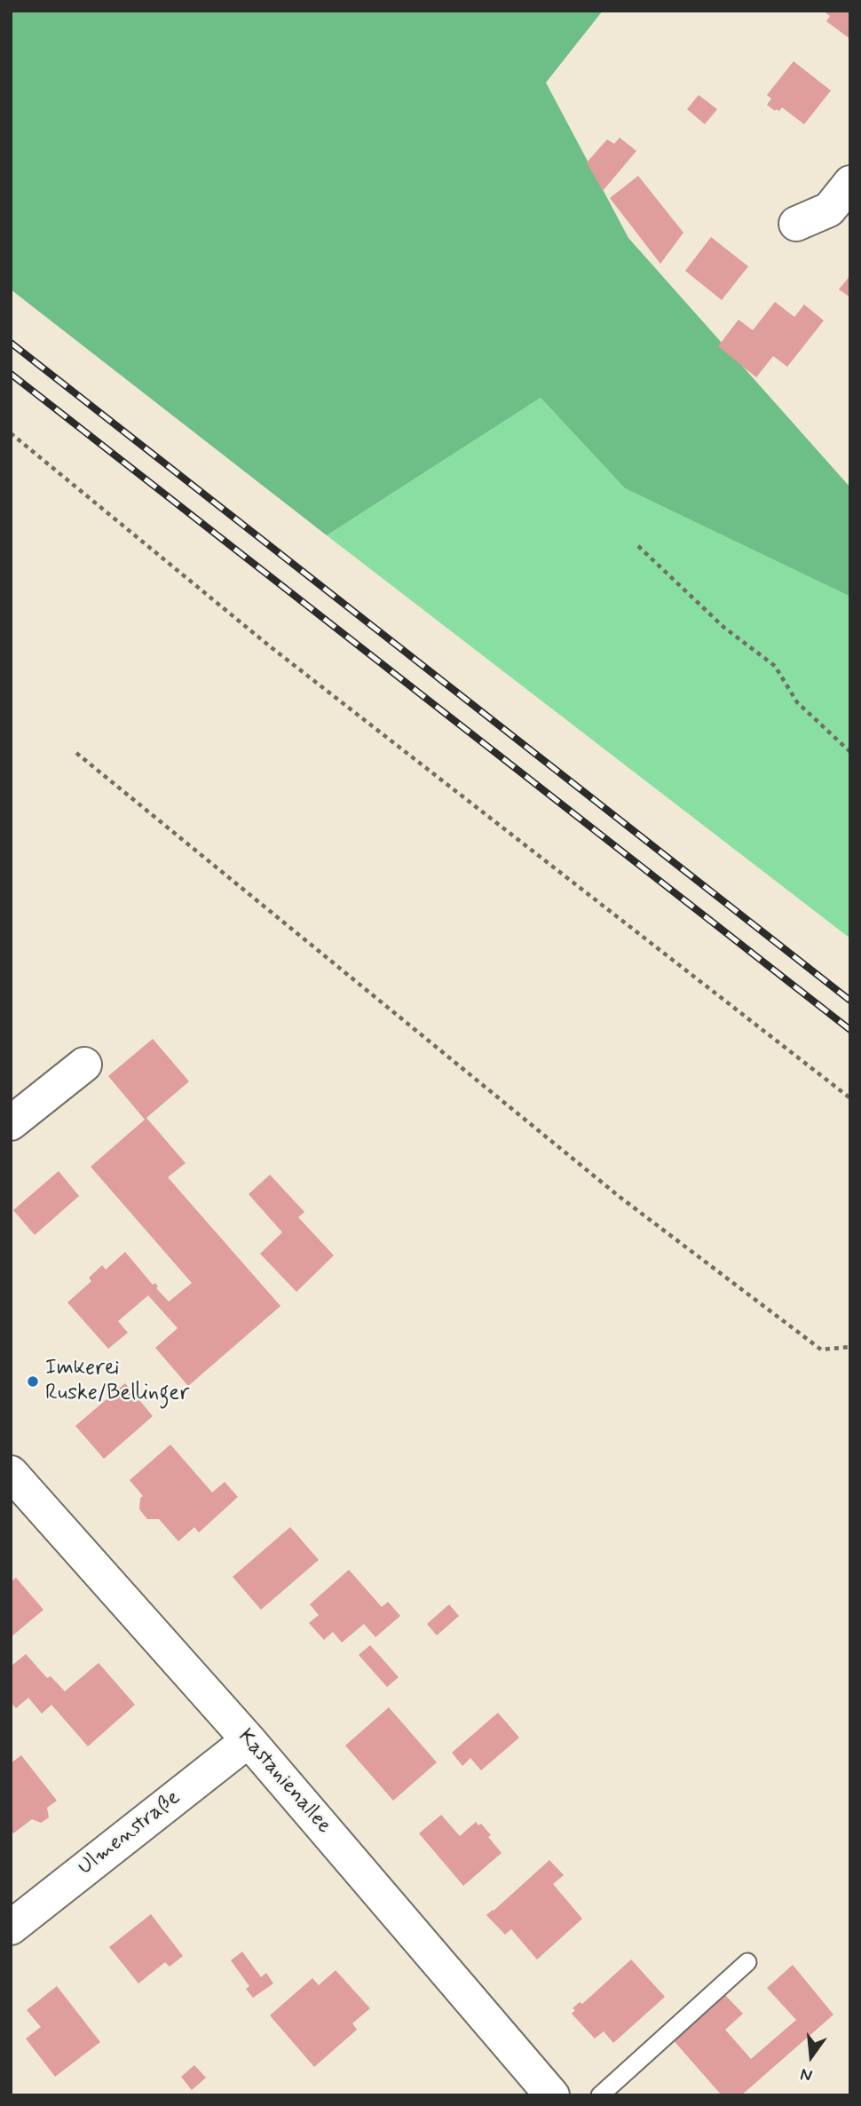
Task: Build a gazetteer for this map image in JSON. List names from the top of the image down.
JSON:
{
  "streets": {
    "street": ["Kastanienallee", "Ulmenstraße"]
  },
  "crossings": [
    ["Kastanienallee", "Ulmenstraße"]
  ],
  "places": ["Imkerei Ruske/Bellinger"],
  "north": "bottom"
}
